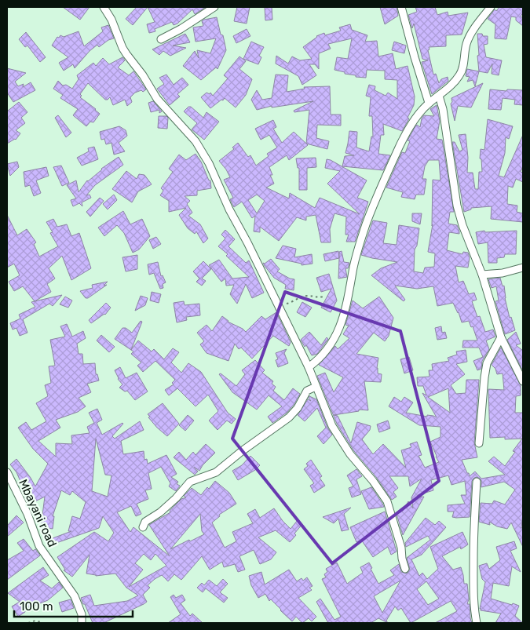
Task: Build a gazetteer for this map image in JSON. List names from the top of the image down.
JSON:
{
  "streets": {
    "street": ["Mbayani road"]
  },
  "scale_bar": "100 m"
}
